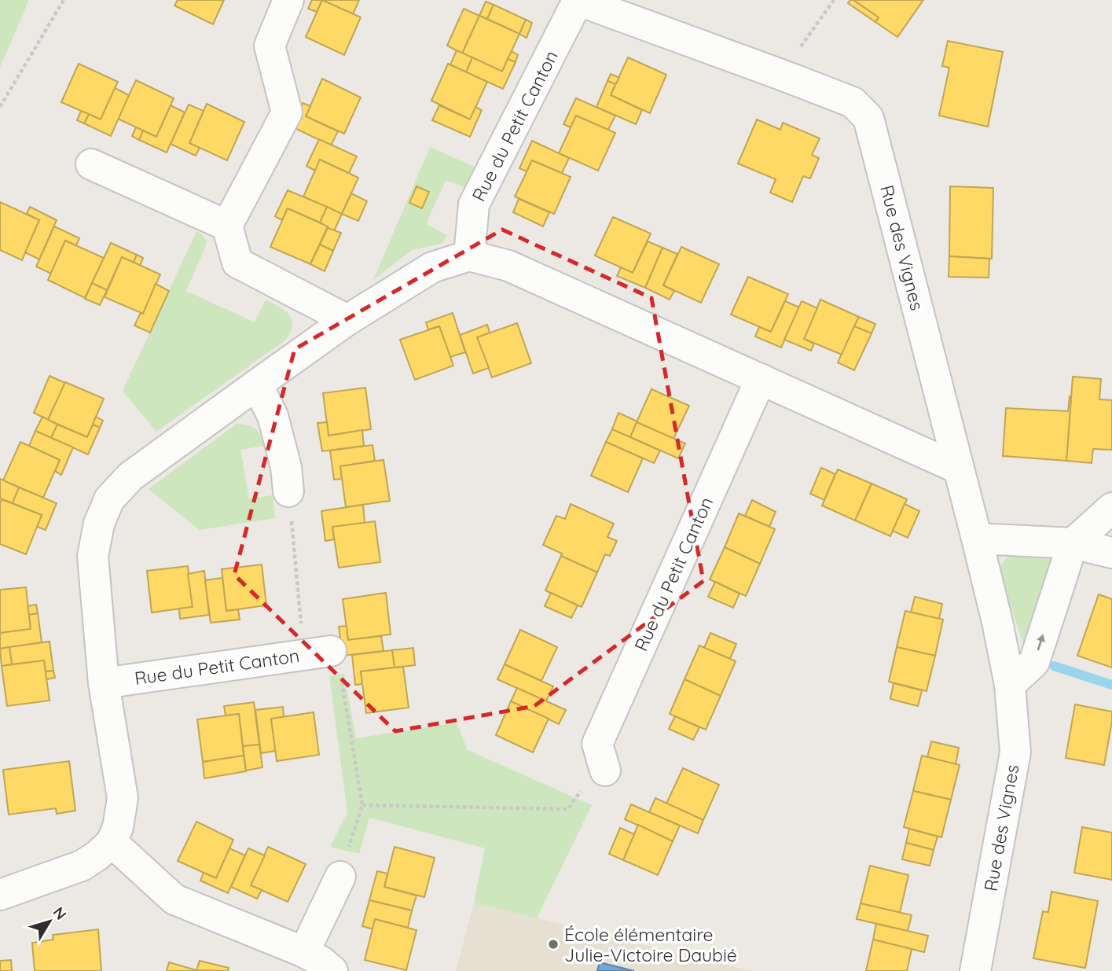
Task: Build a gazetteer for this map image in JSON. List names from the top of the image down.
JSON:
{
  "streets": {
    "street": ["Rue du Petit Canton", "Rue des Vignes"]
  },
  "crossings": [
    ["Rue du Petit Canton", "Rue des Vignes"]
  ],
  "places": ["École élémentaire Julie-Victoire Daubié"],
  "north": "top right"
}
